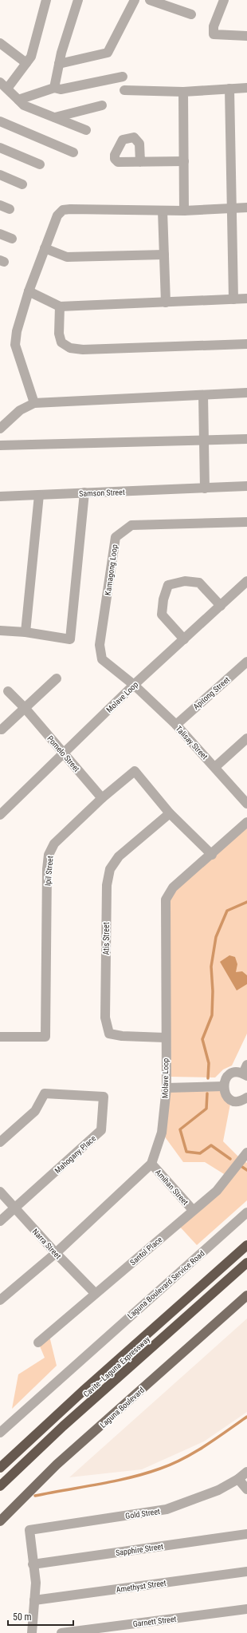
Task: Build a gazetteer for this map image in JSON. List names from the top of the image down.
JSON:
{
  "streets": {
    "highway": ["Cavite–Laguna Expressway"],
    "main road": ["Laguna Boulevard"],
    "street": [
      "Samson Street",
      "Kamagong Loop",
      "Apitong Street",
      "Molave Loop",
      "Talisay Street",
      "Pomelo Street",
      "Ipil Street",
      "Atis Street",
      "Mahogany Place",
      "Amihan Street",
      "Narra Street",
      "Santol Place",
      "Laguna Boulevard Service Road",
      "Gold Street",
      "Sapphire Street",
      "Amethyst Street",
      "Garnett Street"
    ]
  },
  "crossings": [
    ["Kamagong Loop", "Molave Loop"],
    ["Kamagong Loop", "Talisay Street"],
    ["Apitong Street", "Talisay Street"],
    ["Molave Loop", "Talisay Street"],
    ["Molave Loop", "Pomelo Street"],
    ["Molave Loop", "Ipil Street"],
    ["Molave Loop", "Atis Street"],
    ["Molave Loop", "Amihan Street"],
    ["Molave Loop", "Narra Street"],
    ["Pomelo Street", "Ipil Street"],
    ["Ipil Street", "Atis Street"],
    ["Mahogany Place", "Narra Street"],
    ["Amihan Street", "Santol Place"],
    ["Narra Street", "Santol Place"],
    ["Gold Street", "Sapphire Street"]
  ],
  "scale_bar": "50 m"
}
